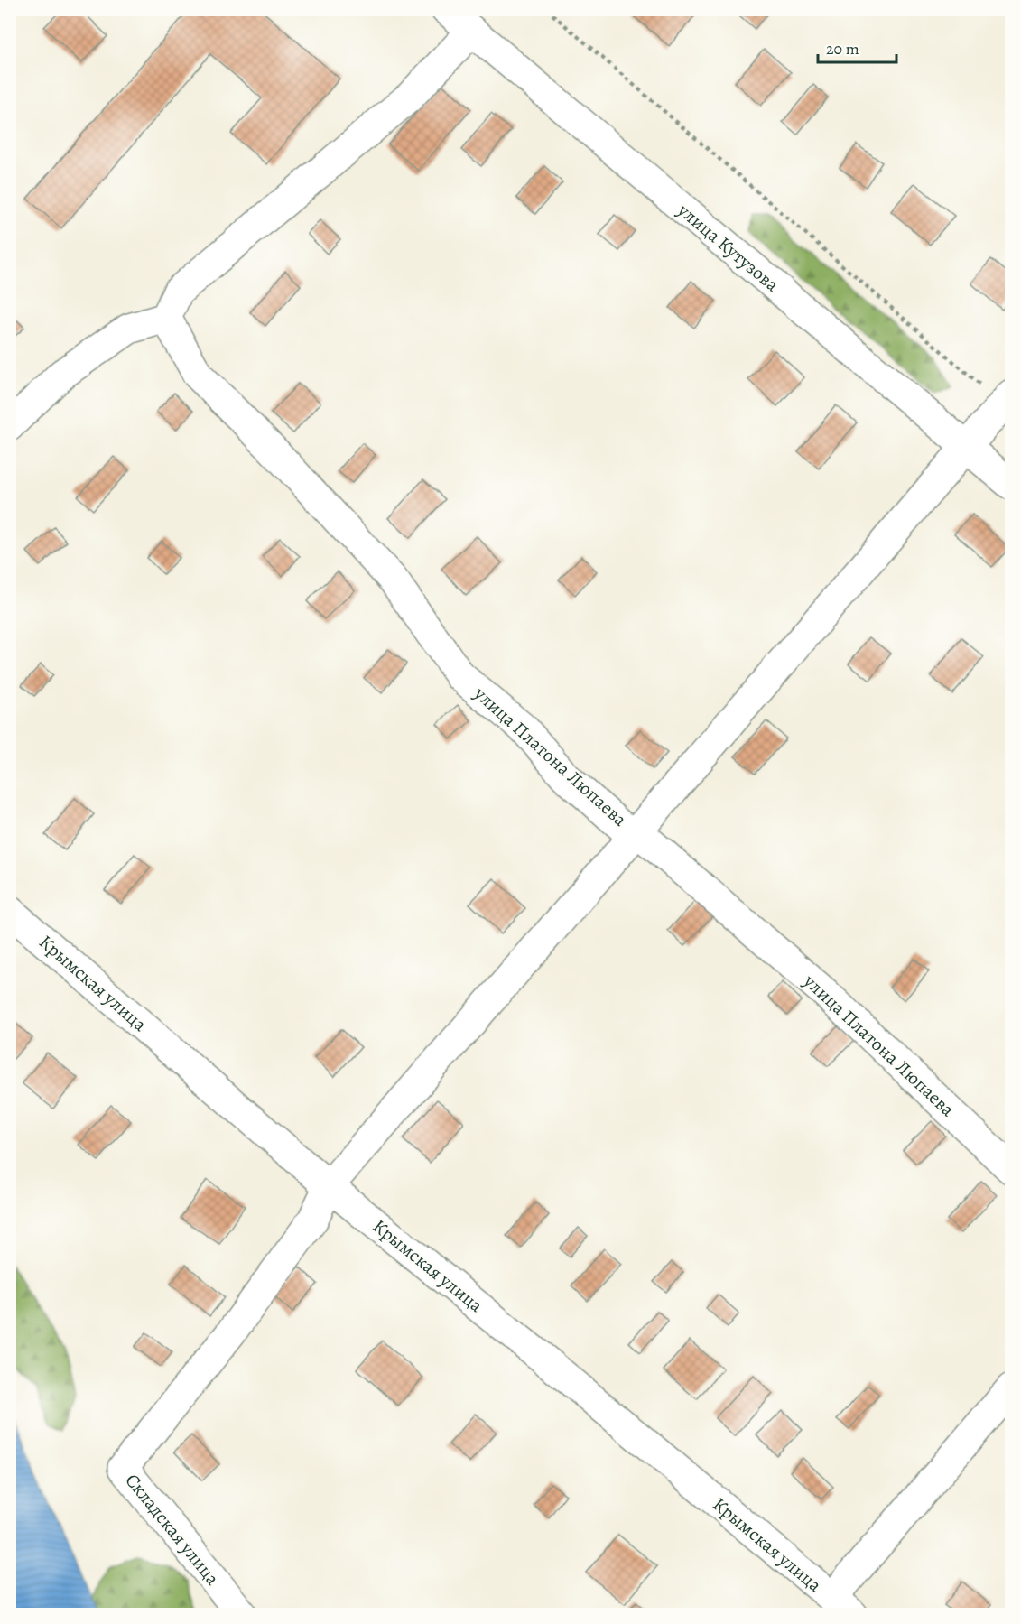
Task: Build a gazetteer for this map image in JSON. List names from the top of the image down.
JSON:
{
  "streets": {
    "street": [
      "улица Кутузова",
      "улица Платона Люпаева",
      "Крымская улица",
      "Складская улица"
    ]
  },
  "crossings": [
    ["Крымская улица", "Складская улица"]
  ],
  "scale_bar": "20 m"
}
